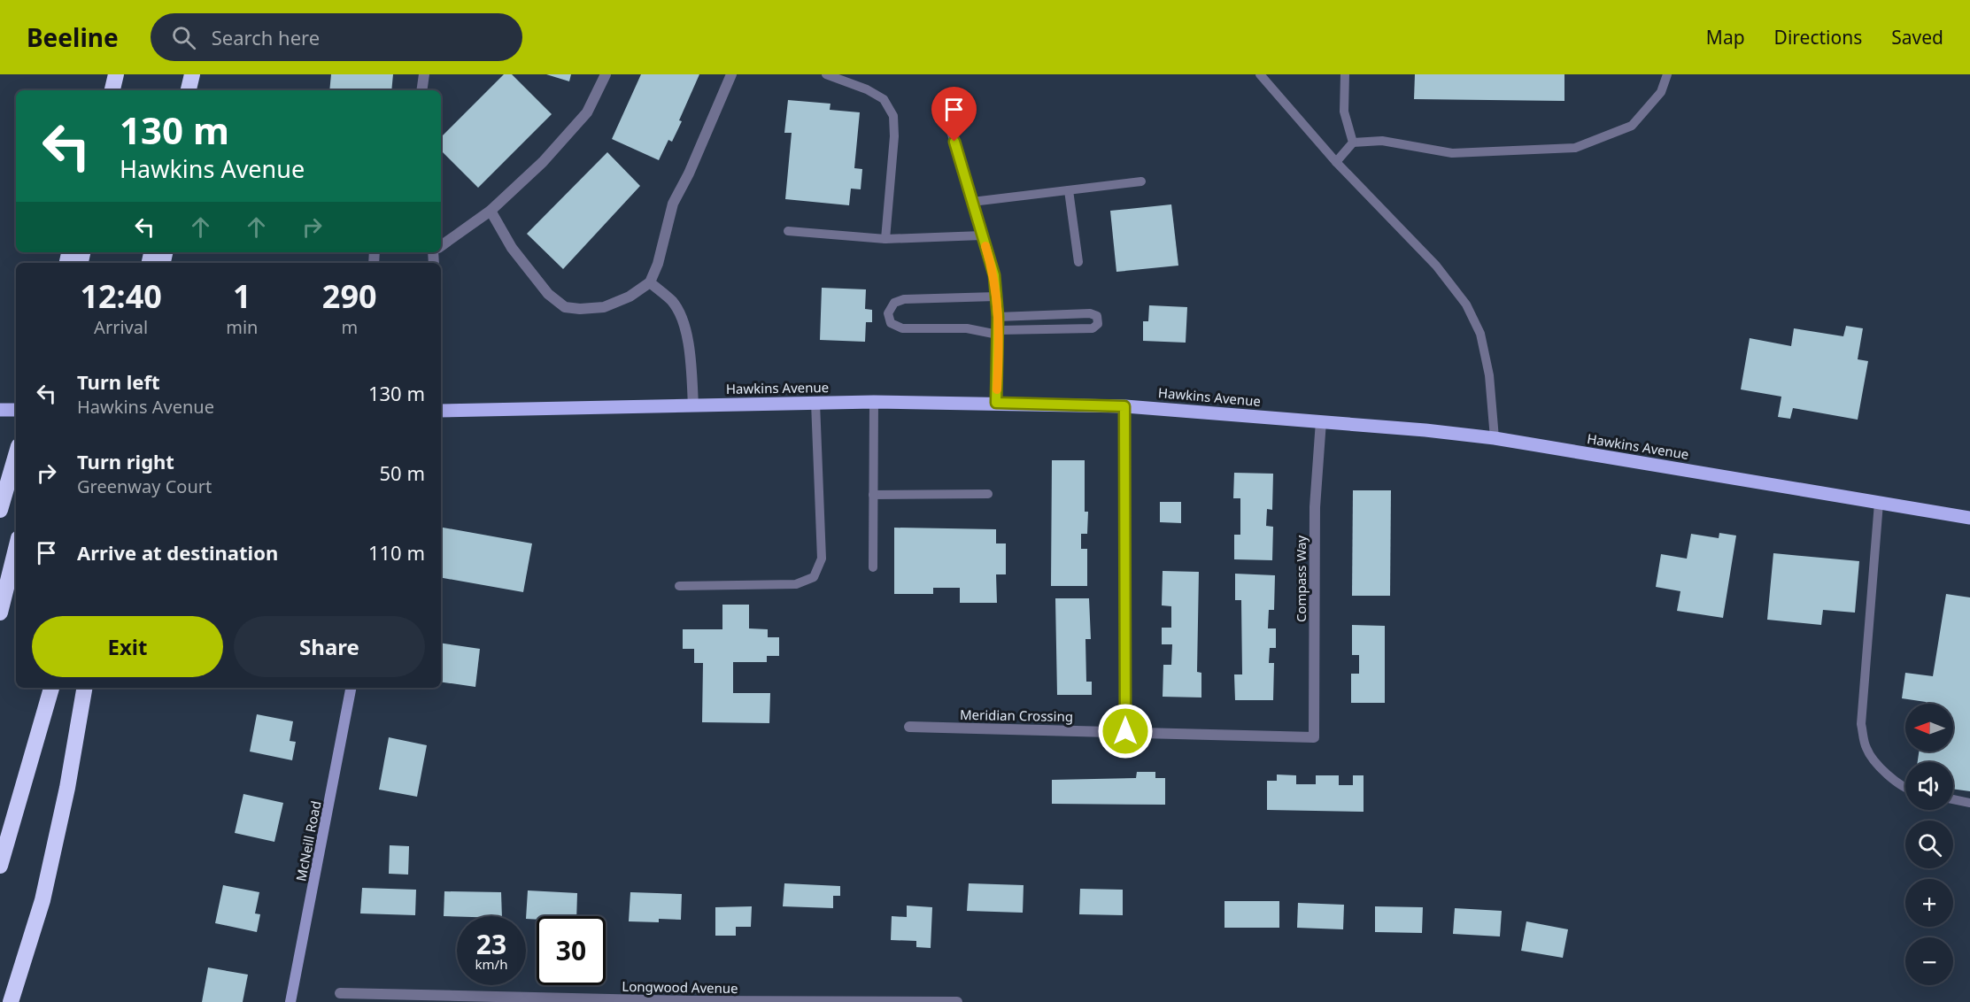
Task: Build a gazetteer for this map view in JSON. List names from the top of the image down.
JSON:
{
  "streets": {
    "main road": ["Hawkins Avenue"],
    "street": [
      "Compass Way",
      "Meridian Crossing",
      "McNeill Road",
      "Longwood Avenue"
    ]
  },
  "crossings": [
    ["Hawkins Avenue", "Compass Way"],
    ["Compass Way", "Meridian Crossing"]
  ],
  "north": "left",
  "page": {
    "header": "Beeline",
    "search": "Search here",
    "nav": ["Map", "Directions", "Saved"],
    "turn": ["130 m", "Hawkins Avenue"],
    "eta": [
      "12:40",
      "Arrival",
      "1",
      "min",
      "290",
      "m"
    ],
    "list": [
      {
        "name": "Turn left",
        "note": "Hawkins Avenue",
        "value": "130 m"
      },
      {
        "name": "Turn right",
        "note": "Greenway Court",
        "value": "50 m"
      },
      {
        "name": "Arrive at destination",
        "value": "110 m"
      }
    ],
    "buttons": ["Exit", "Share"],
    "map_buttons": ["+", "−"],
    "speed": "23 km/h",
    "limit": "30"
  }
}
